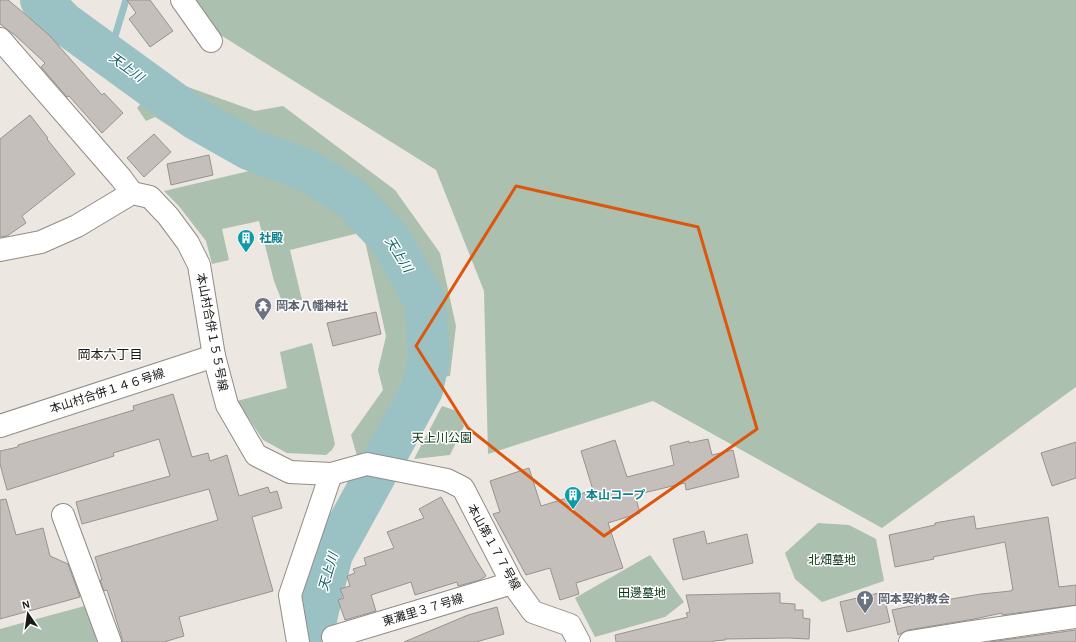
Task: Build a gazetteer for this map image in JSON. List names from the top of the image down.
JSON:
{
  "streets": {
    "street": [
      "本山村合併１５５号線",
      "本山村合併１４６号線",
      "本山第１７７号線",
      "東灘里３７号線"
    ]
  },
  "crossings": [
    ["本山村合併１５５号線", "本山村合併１４６号線"],
    ["本山村合併１５５号線", "本山第１７７号線"],
    ["本山第１７７号線", "東灘里３７号線"]
  ],
  "districts": ["岡本六丁目"],
  "water": ["天上川"],
  "parks": ["天上川公園", "北畑墓地", "田邊墓地"],
  "places": {
    "building": ["社殿", "本山コープ"],
    "temple": ["岡本八幡神社"],
    "church": ["岡本契約教会"]
  },
  "north": "top"
}
